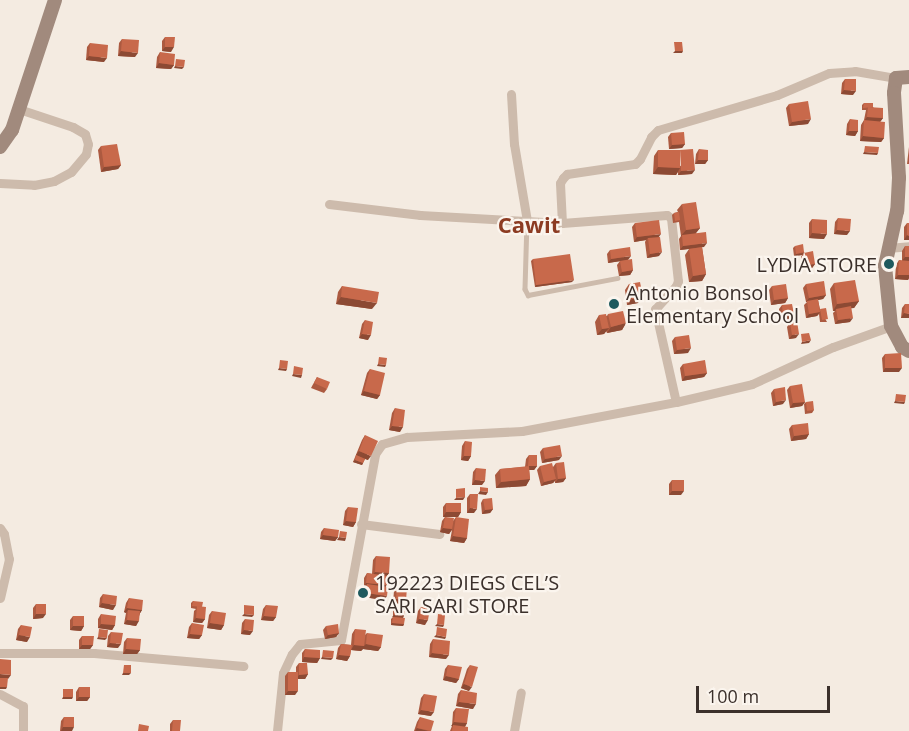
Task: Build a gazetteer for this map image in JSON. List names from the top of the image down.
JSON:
{
  "districts": ["Cawit"],
  "places": ["LYDIA STORE", "Antonio Bonsol Elementary School", "192223 DIEGS CEL’S SARI SARI STORE"],
  "scale_bar": "100 m"
}
